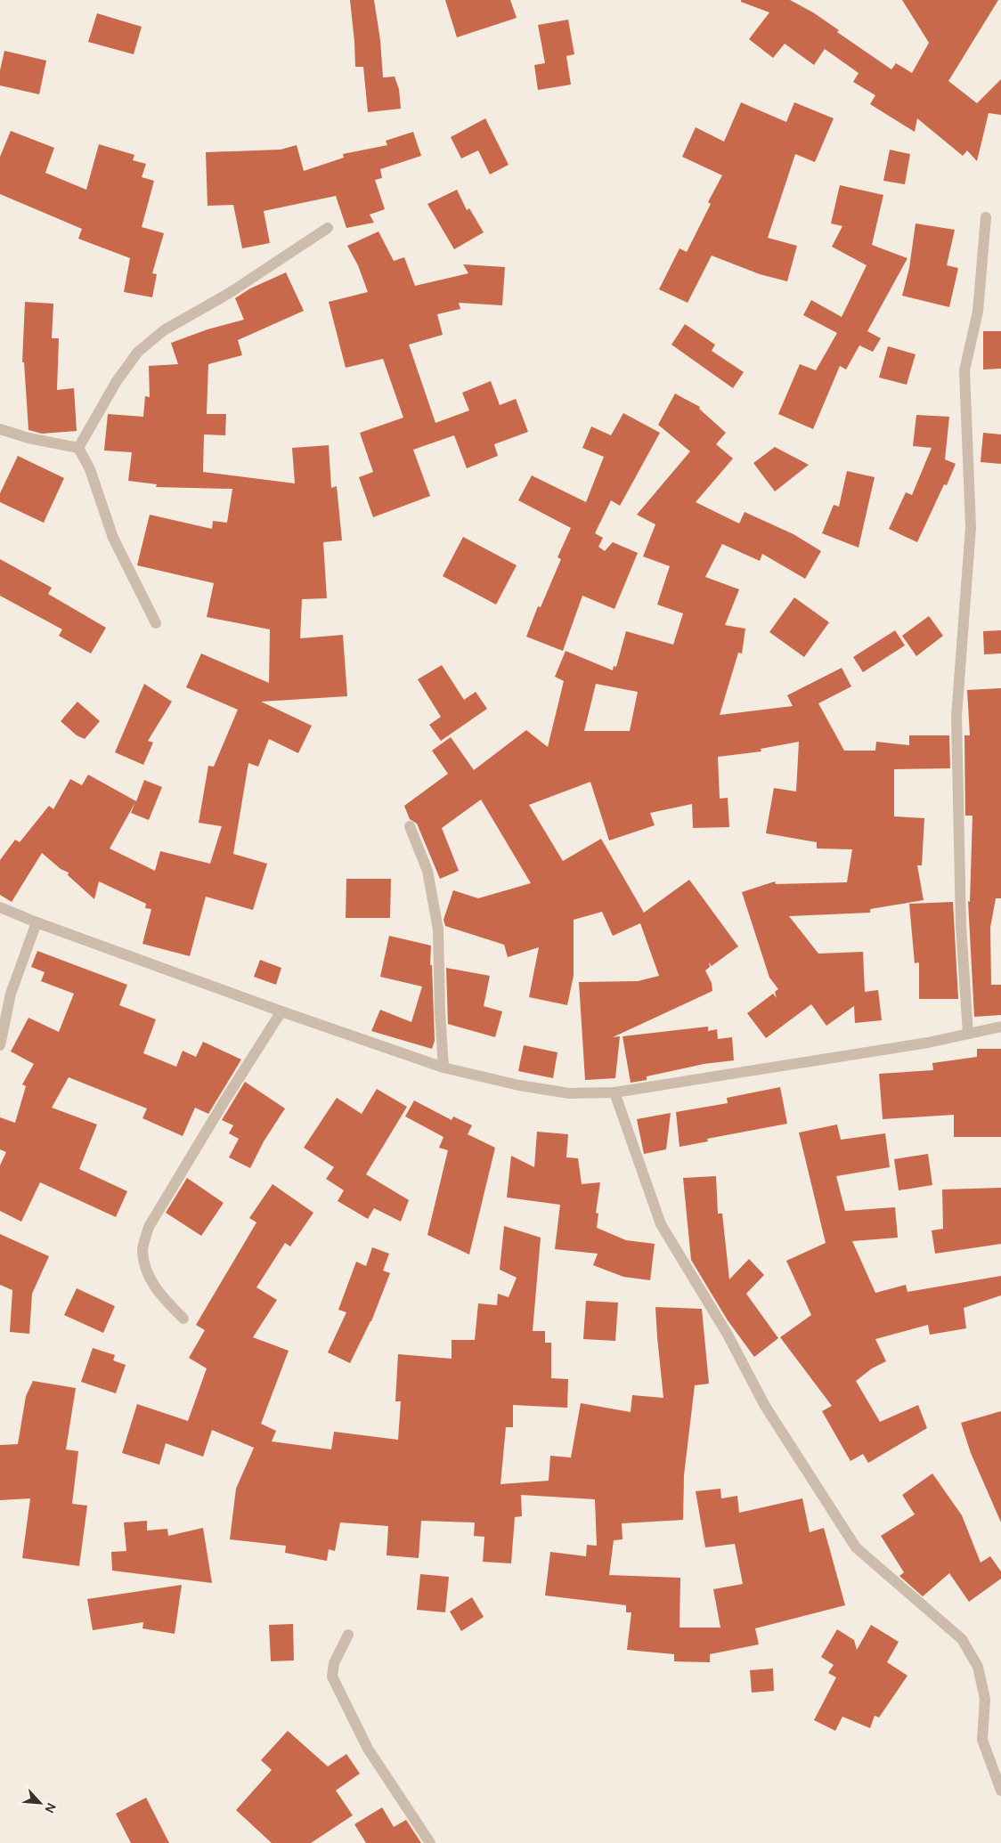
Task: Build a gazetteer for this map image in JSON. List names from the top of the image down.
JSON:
{
  "north": "bottom right"
}
